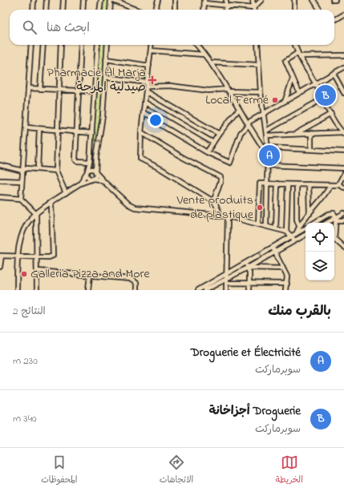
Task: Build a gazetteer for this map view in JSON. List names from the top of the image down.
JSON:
{
  "places": {
    "health": ["Pharmacie Al Marja صيدلية المرجة"],
    "other": ["Local Fermé", "Vente produits de plastique", "Galleria Pizza and More"]
  },
  "page": {
    "search": "ابحث هنا",
    "pins": ["B", "A"],
    "heading": ["بالقرب منك", "النتائج: 2"],
    "list": [
      {
        "mark": "A",
        "name": "Droguerie et Électricité",
        "note": "سوبرماركت",
        "value": "230 m"
      },
      {
        "mark": "B",
        "name": "Droguerie أجزاخانة",
        "note": "سوبرماركت",
        "value": "340 m"
      }
    ],
    "nav": ["الخريطة", "الاتجاهات", "المحفوظات"]
  }
}
